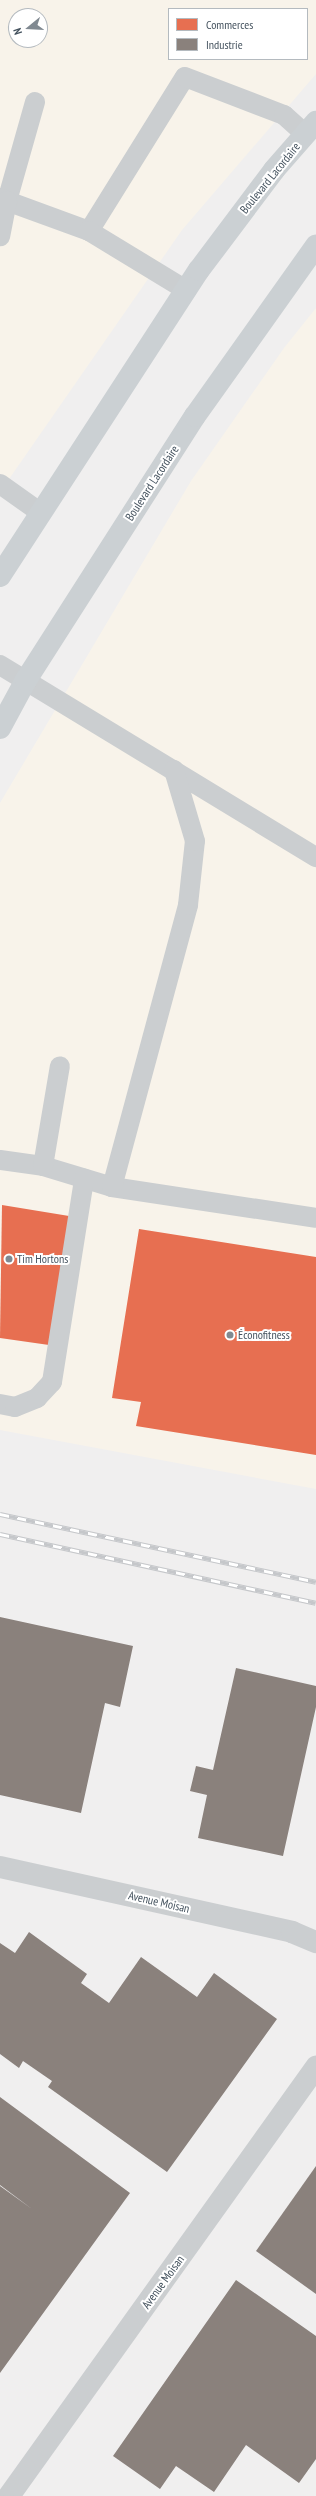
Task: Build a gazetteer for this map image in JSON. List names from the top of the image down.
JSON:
{
  "streets": {
    "main road": ["Boulevard Lacordaire"],
    "street": ["Avenue Moisan"]
  },
  "places": ["Tim Hortons", "Éconofitness"],
  "legend": ["Commerces", "Industrie"],
  "north": "left"
}
